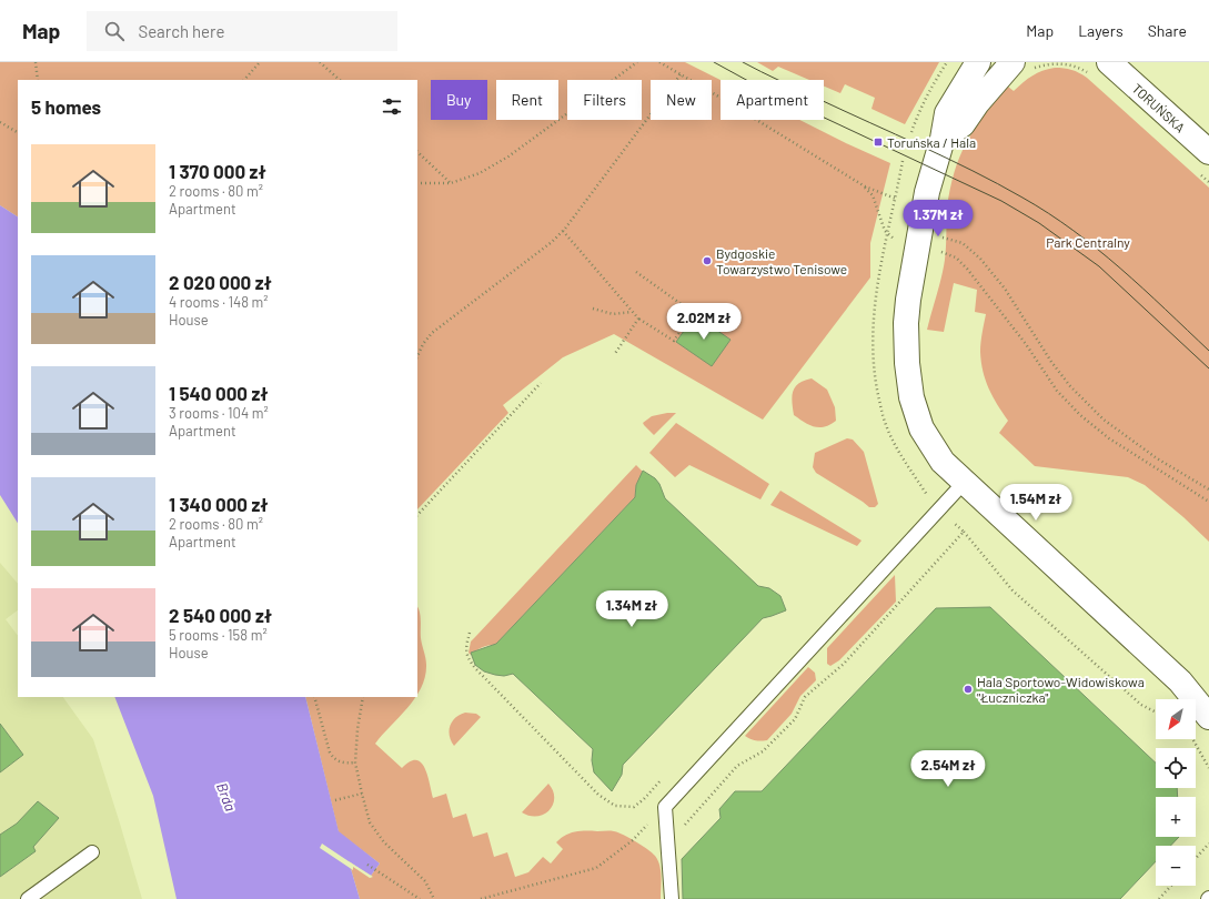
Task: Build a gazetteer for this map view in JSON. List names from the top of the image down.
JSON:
{
  "streets": {
    "street": ["TORUŃSKA"]
  },
  "water": ["Brda"],
  "parks": ["Park Centralny"],
  "places": {
    "transit": ["Toruńska / Hala"],
    "other": ["Bydgoskie Towarzystwo Tenisowe", "Hala Sportowo-Widowiskowa \"Łuczniczka\""]
  },
  "north": "bottom left",
  "page": {
    "header": "Map",
    "search": "Search here",
    "nav": ["Map", "Layers", "Share"],
    "chip": [
      "Buy",
      "Rent",
      "Filters",
      "New",
      "Apartment"
    ],
    "heading": "5 homes",
    "list": [
      {
        "name": "1 370 000 zł",
        "note": "2 rooms · 80 m² · Apartment"
      },
      {
        "name": "2 020 000 zł",
        "note": "4 rooms · 148 m² · House"
      },
      {
        "name": "1 540 000 zł",
        "note": "3 rooms · 104 m² · Apartment"
      },
      {
        "name": "1 340 000 zł",
        "note": "2 rooms · 80 m² · Apartment"
      },
      {
        "name": "2 540 000 zł",
        "note": "5 rooms · 158 m² · House"
      }
    ],
    "price": [
      "1.37M zł",
      "2.02M zł",
      "1.54M zł",
      "1.34M zł",
      "2.54M zł"
    ],
    "map_buttons": ["+", "−"]
  }
}
